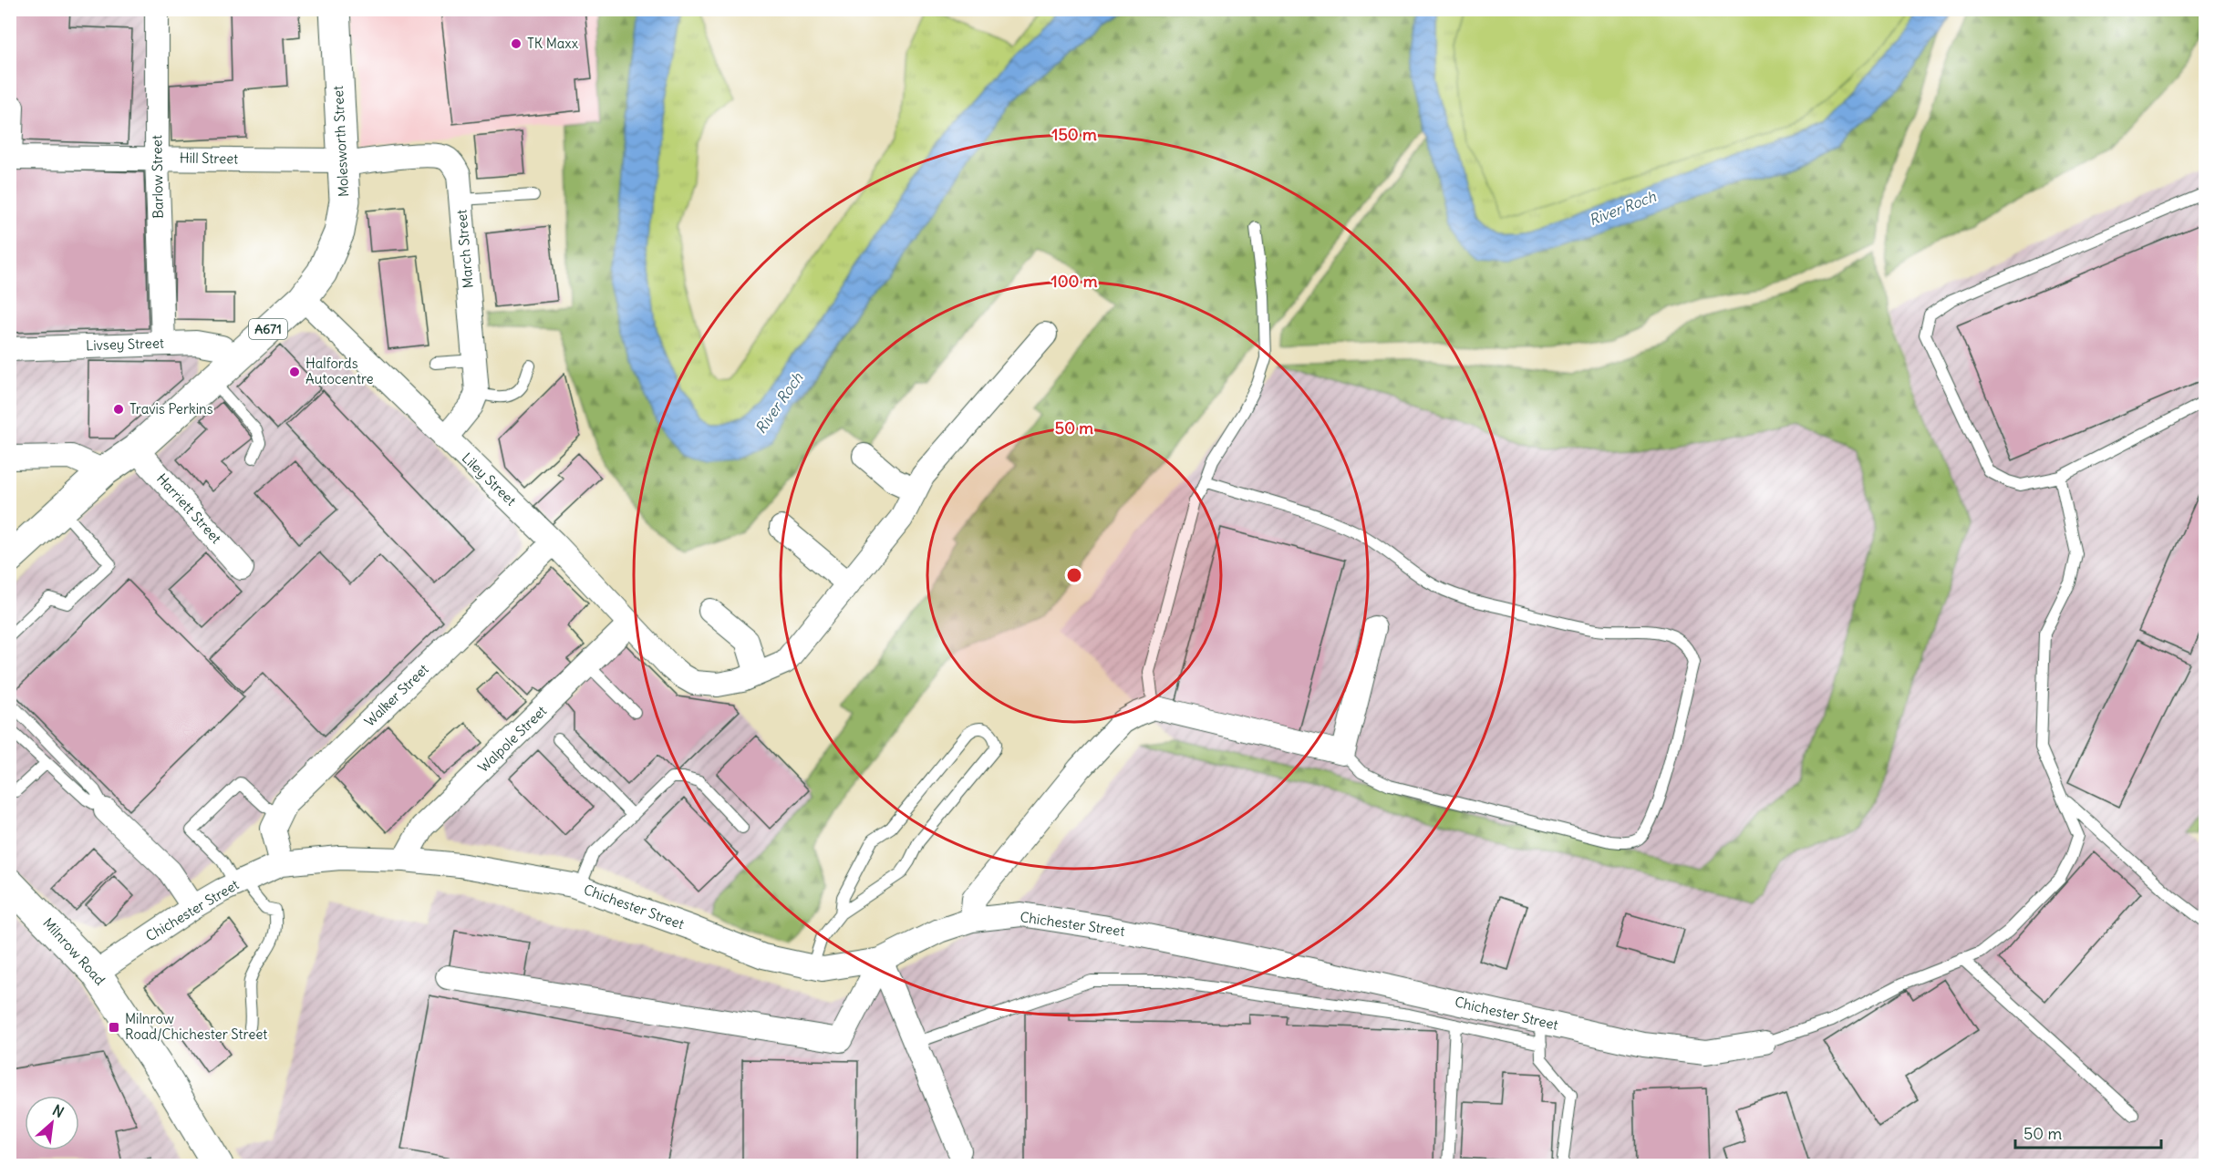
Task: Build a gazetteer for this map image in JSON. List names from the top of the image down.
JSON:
{
  "streets": {
    "main road": ["Molesworth Street", "A671", "Milnrow Road"],
    "street": [
      "Hill Street",
      "Barlow Street",
      "March Street",
      "Livsey Street",
      "Liley Street",
      "Harriett Street",
      "Walker Street",
      "Walpole Street",
      "Chichester Street"
    ]
  },
  "crossings": [
    ["Molesworth Street", "Hill Street"],
    ["Molesworth Street", "March Street"],
    ["Molesworth Street", "Livsey Street"],
    ["Molesworth Street", "Liley Street"],
    ["Molesworth Street", "Harriett Street"],
    ["Hill Street", "Barlow Street"],
    ["Hill Street", "March Street"],
    ["Barlow Street", "Livsey Street"],
    ["Liley Street", "Walker Street"],
    ["Liley Street", "Walpole Street"],
    ["Walker Street", "Chichester Street"],
    ["Walpole Street", "Chichester Street"],
    ["Chichester Street", "Milnrow Road"]
  ],
  "water": ["River Roch"],
  "places": {
    "other": ["TK Maxx", "Halfords Autocentre", "Travis Perkins"],
    "transit": ["Milnrow Road/Chichester Street"]
  },
  "scale_bar": "50 m",
  "north": "top right",
  "rings": ["150 m", "100 m", "50 m"]
}
